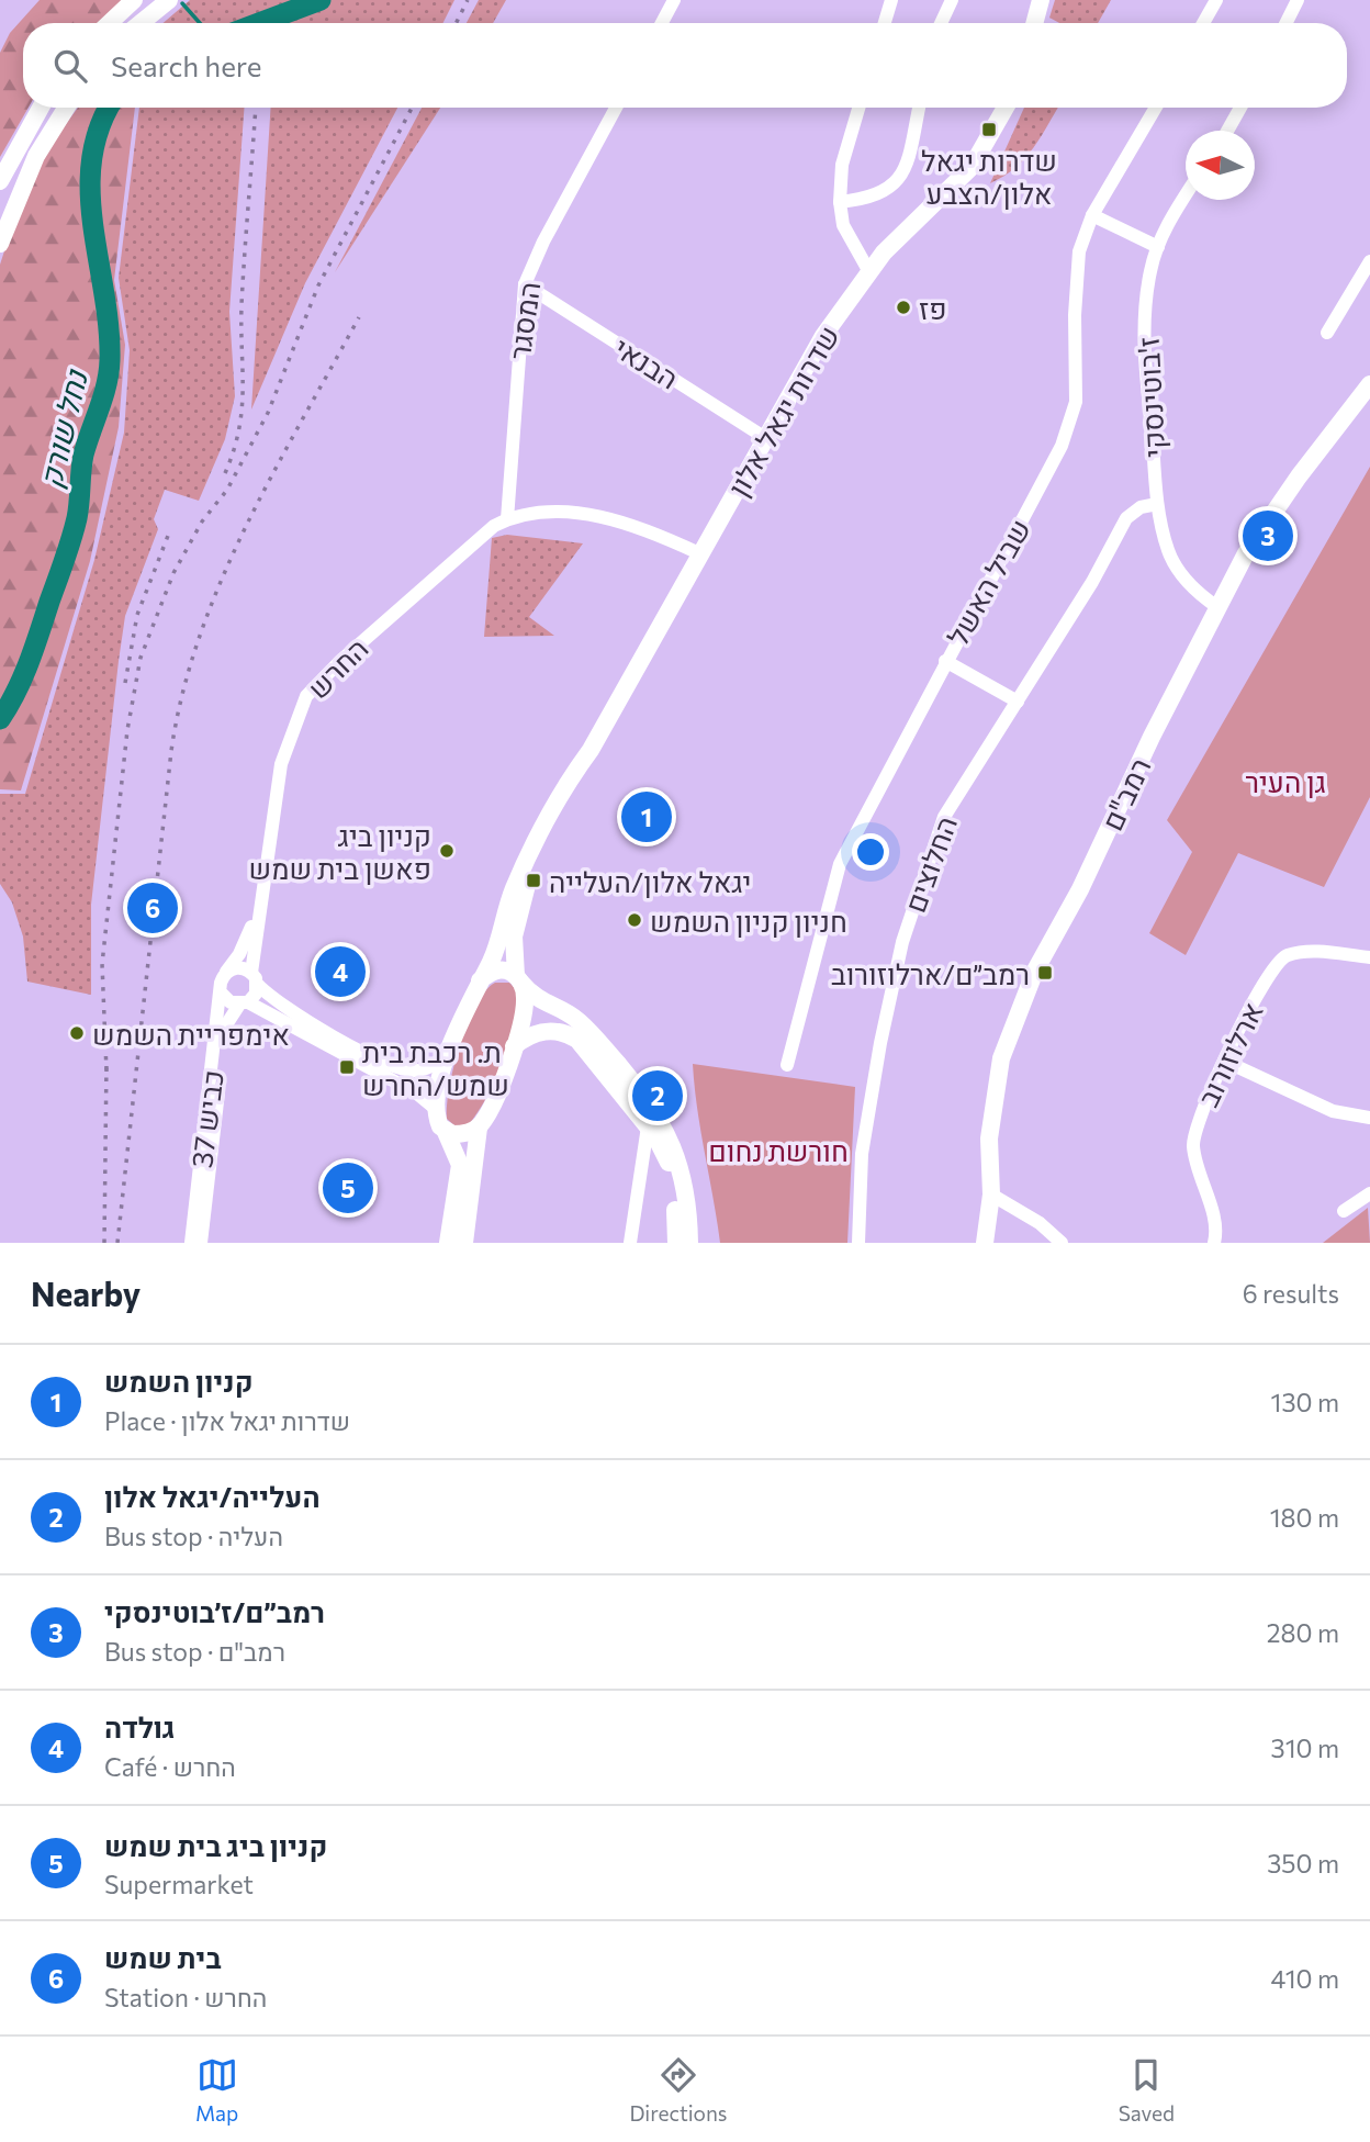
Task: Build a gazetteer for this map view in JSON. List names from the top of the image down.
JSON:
{
  "streets": {
    "main road": ["שדרות יגאל אלון", "רמב\"ם"],
    "street": [
      "המסגר",
      "הבנאי",
      "ז'בוטינסקי",
      "שביל האשל",
      "החרש",
      "החלוצים",
      "ארלוזורוב",
      "כביש 37"
    ]
  },
  "crossings": [
    ["המסגר", "הבנאי"],
    ["המסגר", "החרש"],
    ["הבנאי", "שדרות יגאל אלון"],
    ["ז'בוטינסקי", "רמב\"ם"],
    ["ז'בוטינסקי", "החלוצים"],
    ["החרש", "כביש 37"]
  ],
  "water": ["נחל שורק"],
  "parks": ["גן העיר", "חורשת נחום"],
  "places": {
    "transit": [
      "שדרות יגאל אלון/הצבע",
      "יגאל אלון/העלייה",
      "רמב״ם/ארלוזורוב",
      "ת. רכבת בית שמש/החרש"
    ],
    "other": [
      "פז",
      "קניון ביג פאשן בית שמש",
      "חניון קניון השמש",
      "אימפריית השמש"
    ]
  },
  "north": "left",
  "page": {
    "search": "Search here",
    "pins": [
      "3",
      "1",
      "6",
      "4",
      "2",
      "5"
    ],
    "heading": ["Nearby", "6 results"],
    "list": [
      {
        "mark": "1",
        "name": "קניון השמש",
        "note": "Place · שדרות יגאל אלון",
        "value": "130 m"
      },
      {
        "mark": "2",
        "name": "העלייה/יגאל אלון",
        "note": "Bus stop · העליה",
        "value": "180 m"
      },
      {
        "mark": "3",
        "name": "רמב״ם/ז׳בוטינסקי",
        "note": "Bus stop · רמב\"ם",
        "value": "280 m"
      },
      {
        "mark": "4",
        "name": "גולדה",
        "note": "Café · החרש",
        "value": "310 m"
      },
      {
        "mark": "5",
        "name": "קניון ביג בית שמש",
        "note": "Supermarket",
        "value": "350 m"
      },
      {
        "mark": "6",
        "name": "בית שמש",
        "note": "Station · החרש",
        "value": "410 m"
      }
    ],
    "nav": ["Map", "Directions", "Saved"]
  }
}
